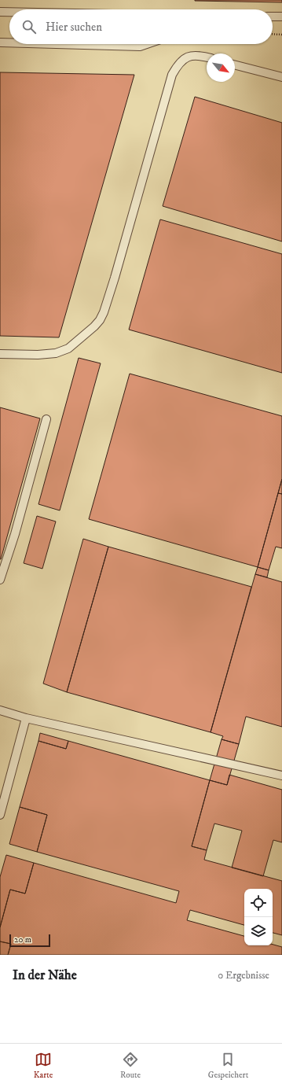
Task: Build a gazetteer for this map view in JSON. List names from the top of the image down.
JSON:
{
  "scale_bar": "20 m",
  "north": "bottom right",
  "page": {
    "search": "Hier suchen",
    "scale": "20 m",
    "heading": ["In der Nähe", "0 Ergebnisse"],
    "nav": ["Karte", "Route", "Gespeichert"]
  }
}
